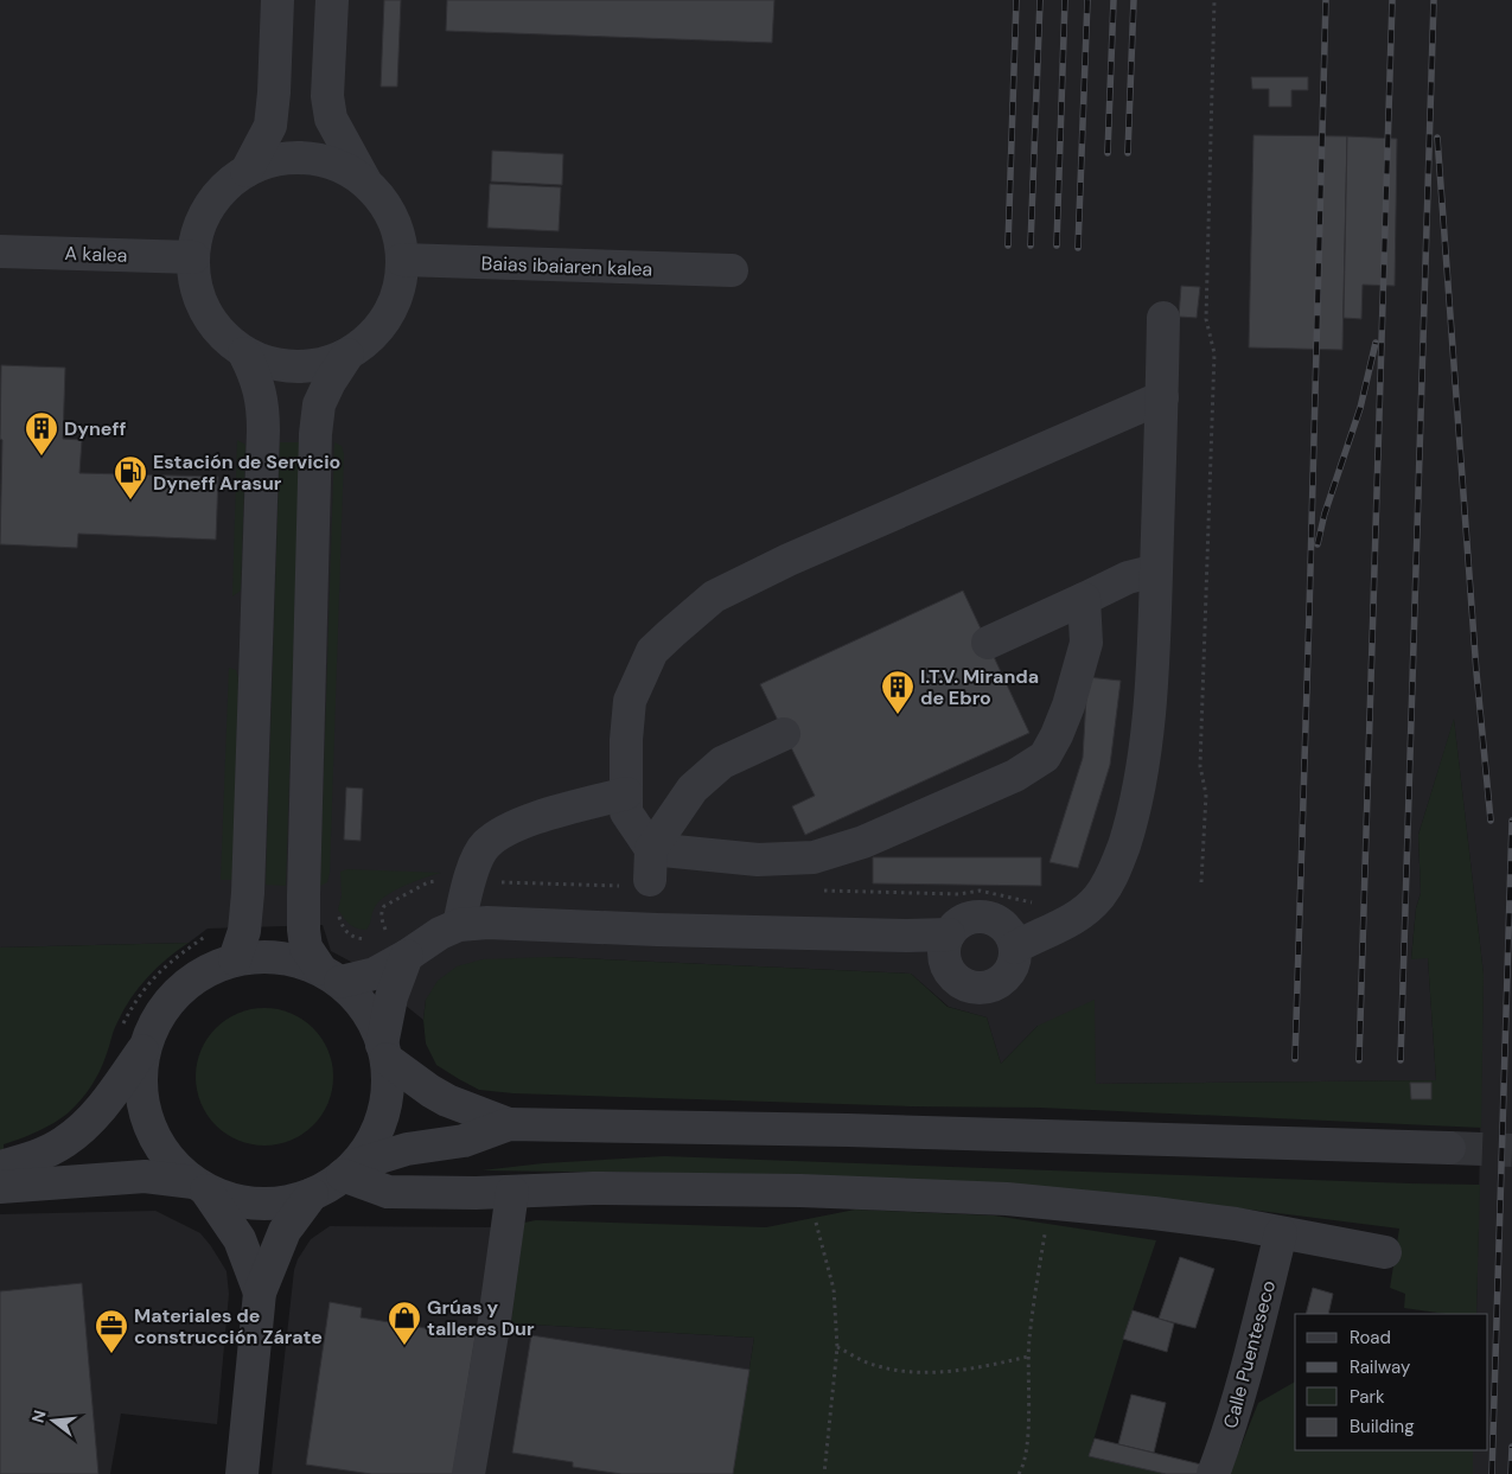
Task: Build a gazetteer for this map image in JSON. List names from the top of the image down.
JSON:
{
  "streets": {
    "street": ["A kalea", "Baias ibaiaren kalea", "Calle Puenteseco"]
  },
  "crossings": [
    ["A kalea", "Baias ibaiaren kalea"]
  ],
  "places": {
    "building": ["Dyneff", "I.T.V. Miranda de Ebro"],
    "fuel station": ["Estación de Servicio Dyneff Arasur"],
    "shop": ["Grúas y talleres Dur"],
    "office": ["Materiales de construcción Zárate"]
  },
  "legend": [
    "Road",
    "Railway",
    "Park",
    "Building"
  ],
  "north": "left"
}
